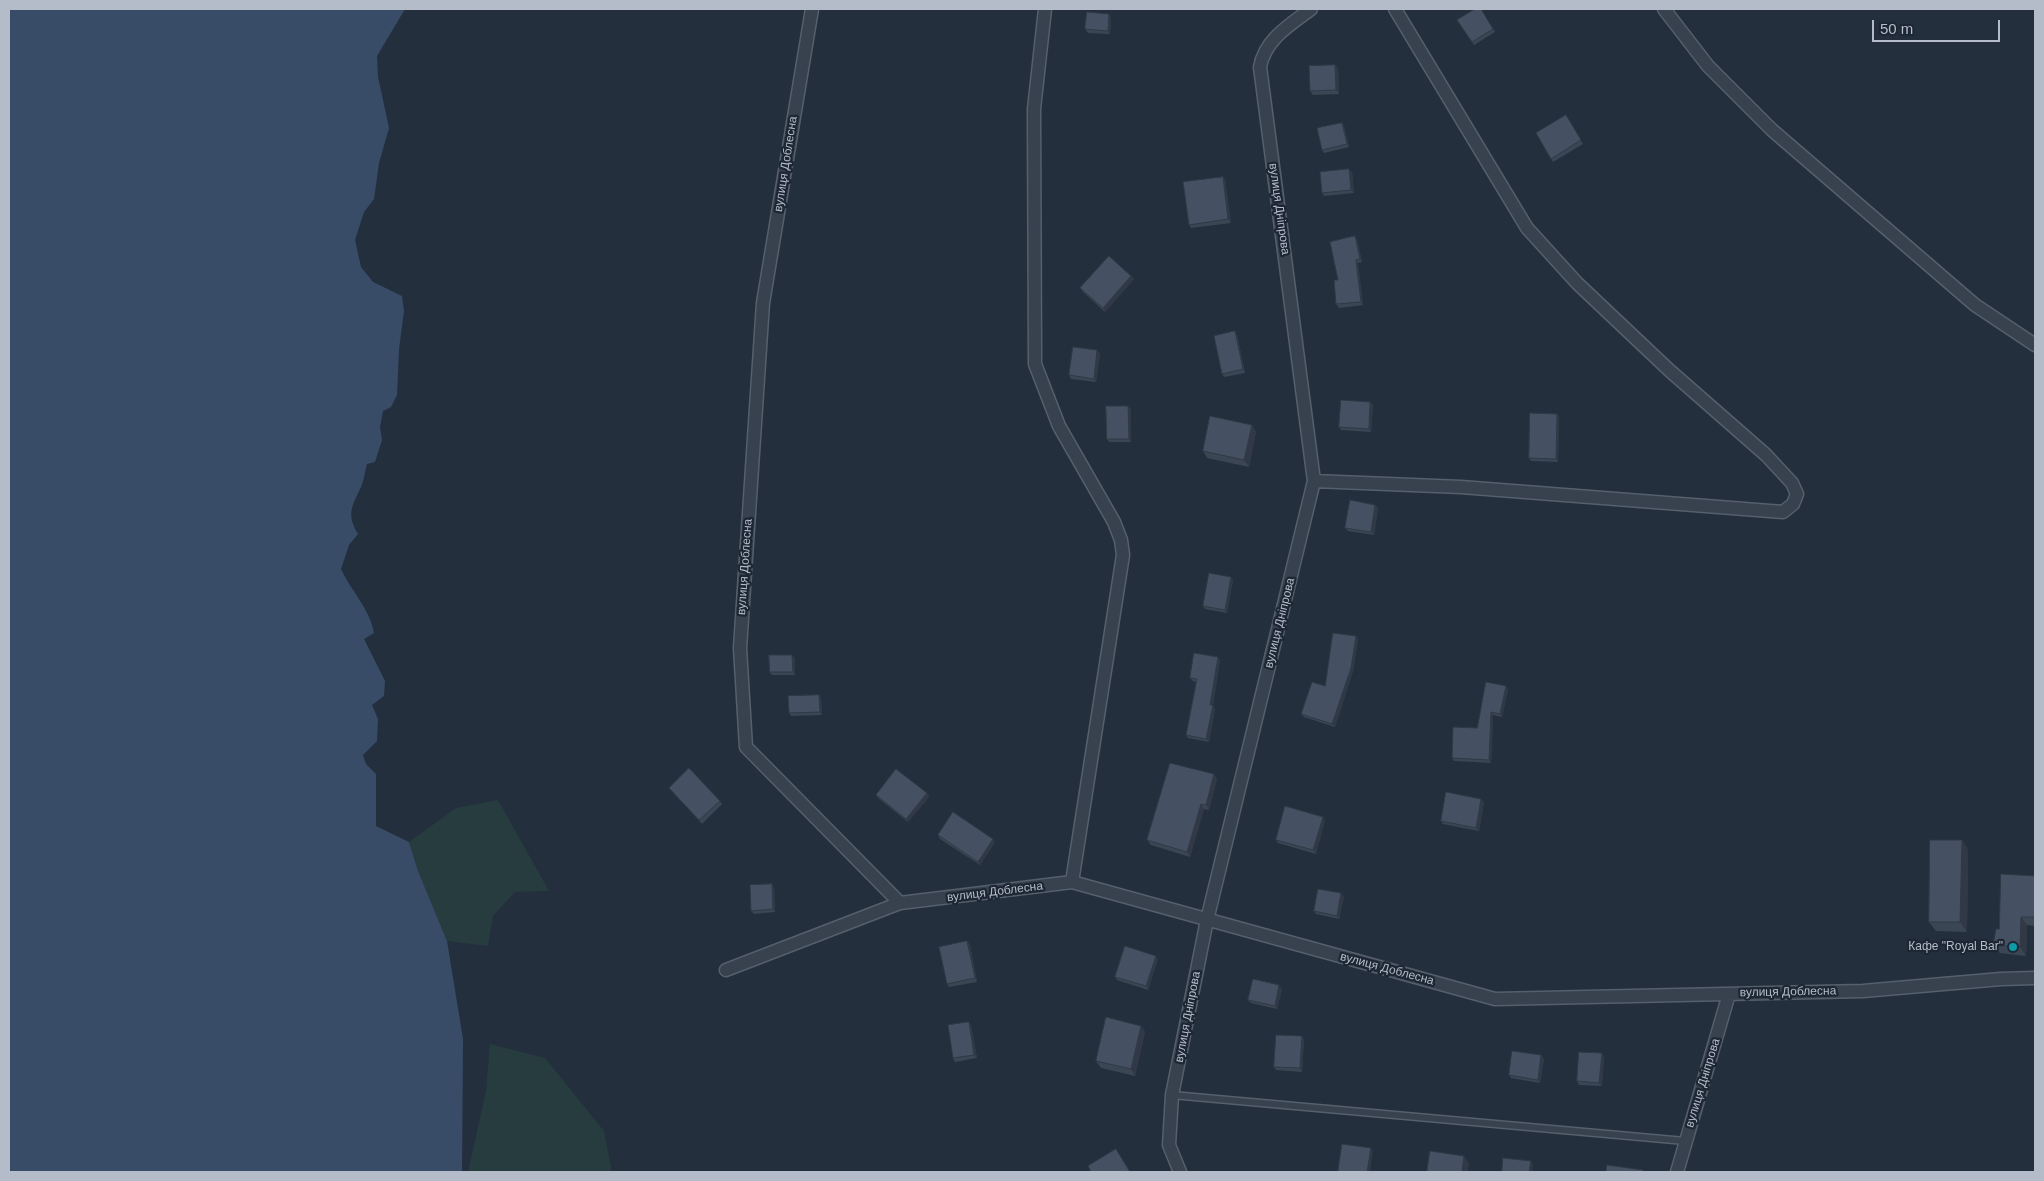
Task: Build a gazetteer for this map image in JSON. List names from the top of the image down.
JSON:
{
  "streets": {
    "street": ["вулиця Доблесна", "вулиця Дніпрова"]
  },
  "crossings": [
    ["вулиця Доблесна", "вулиця Дніпрова"]
  ],
  "places": ["Кафе \"Royal Bar\""],
  "scale_bar": "50 m"
}
